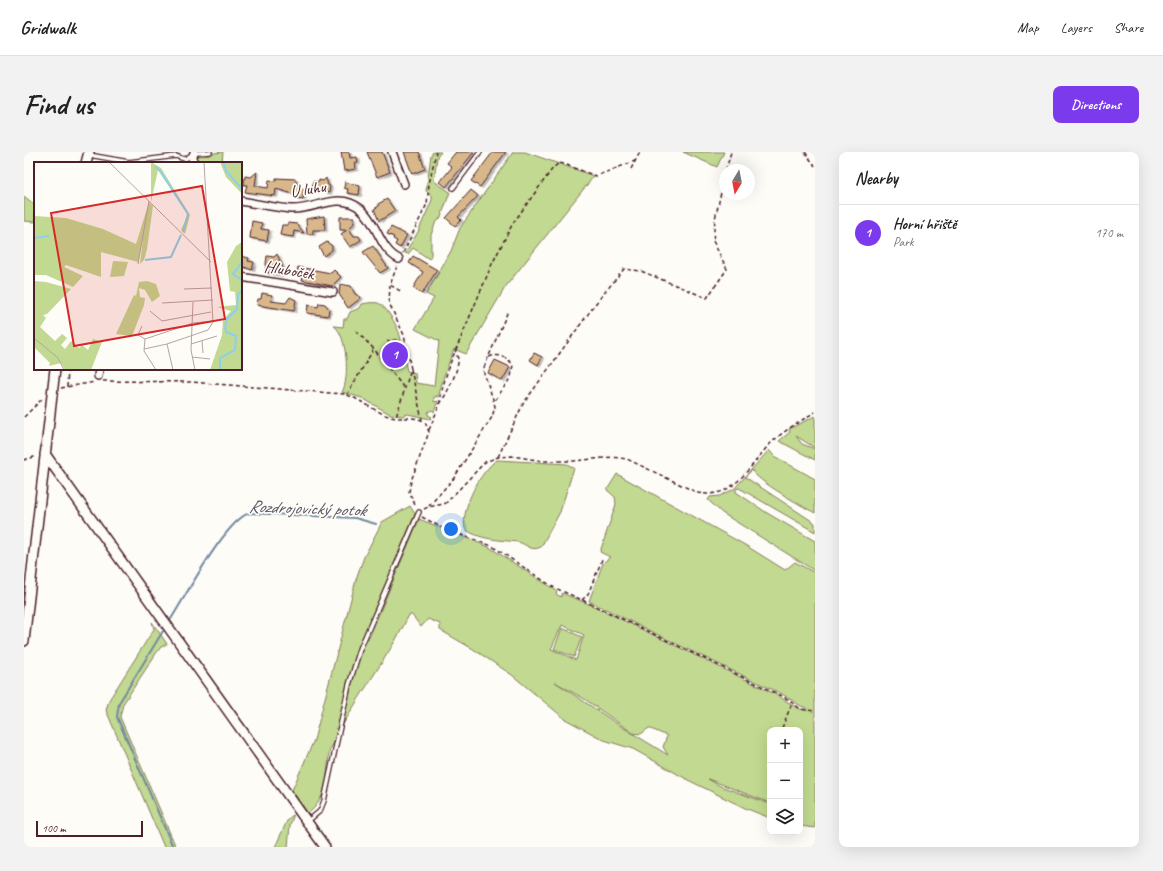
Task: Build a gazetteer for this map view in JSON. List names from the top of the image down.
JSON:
{
  "streets": {
    "street": ["U luhu", "Hluboček"]
  },
  "water": ["Rozdrojovický potok"],
  "scale_bar": "100 m",
  "north": "bottom",
  "page": {
    "header": "Gridwalk",
    "nav": ["Map", "Layers", "Share"],
    "buttons": "Directions",
    "title": "Find us",
    "heading": "Nearby",
    "list": [
      {
        "mark": "1",
        "name": "Horní hřiště",
        "note": "Park",
        "value": "170 m"
      }
    ],
    "pins": "1",
    "map_buttons": ["+", "−"],
    "scale": "100 m"
  }
}
